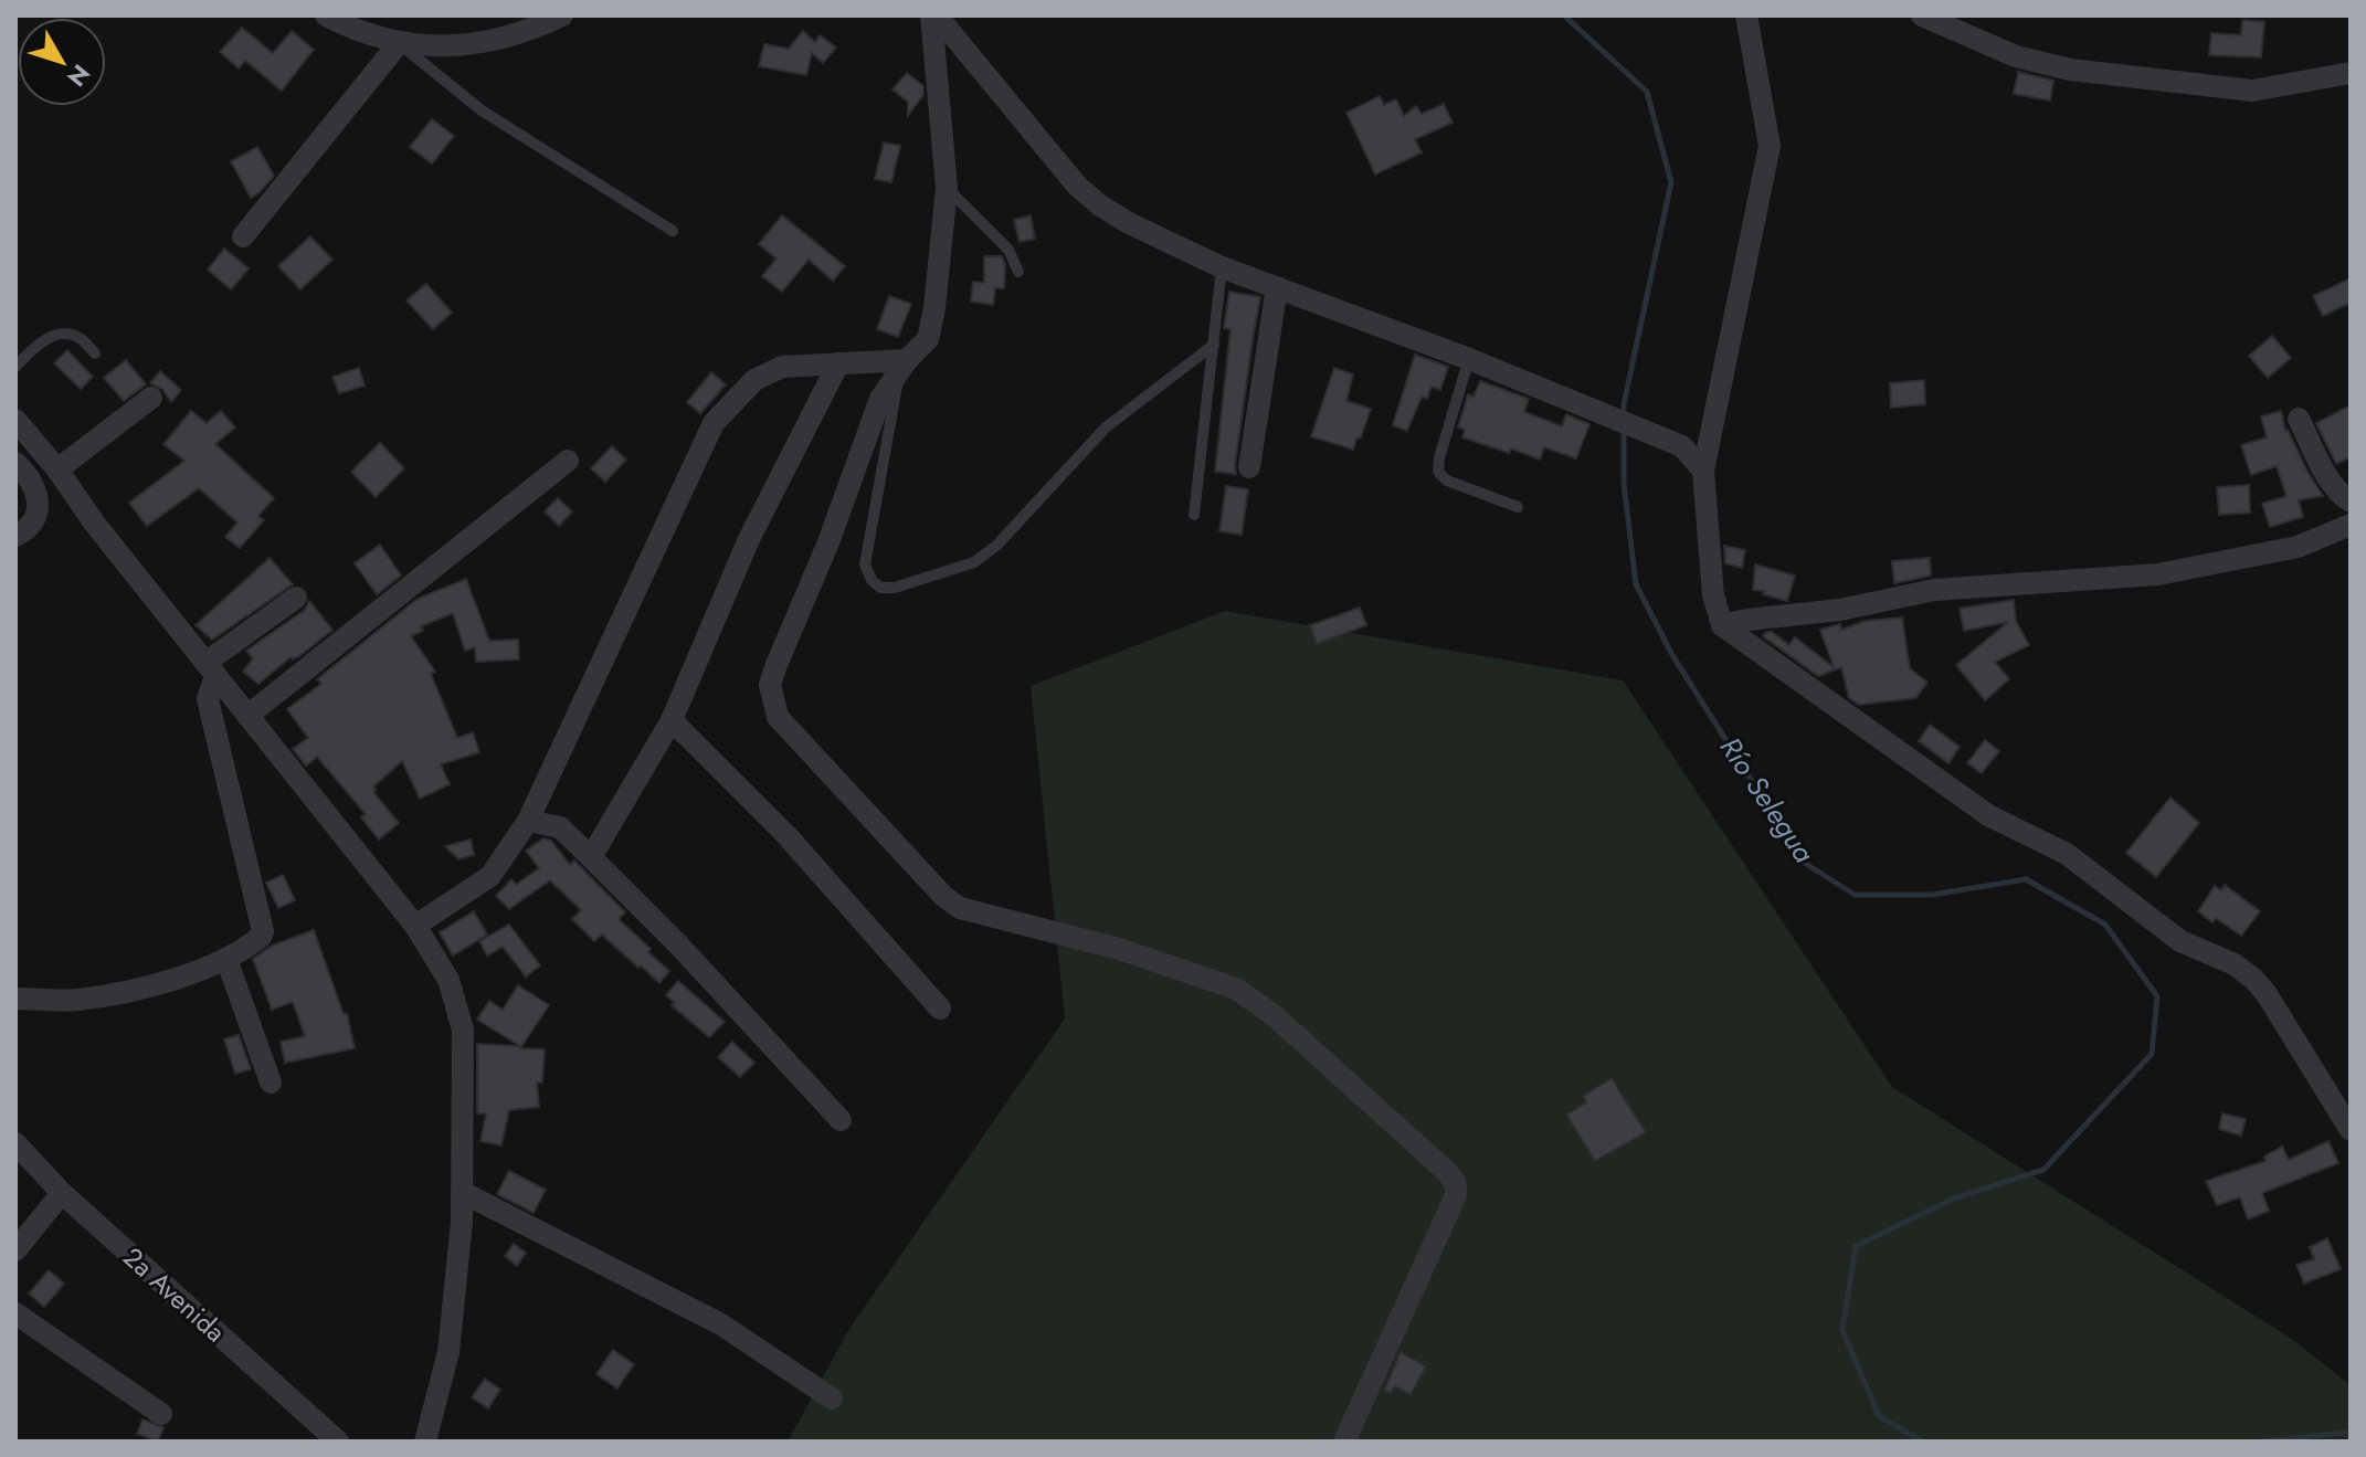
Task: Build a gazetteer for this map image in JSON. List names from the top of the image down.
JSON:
{
  "streets": {
    "street": ["2a Avenida"]
  },
  "water": ["Río Selegua"],
  "north": "bottom right"
}
